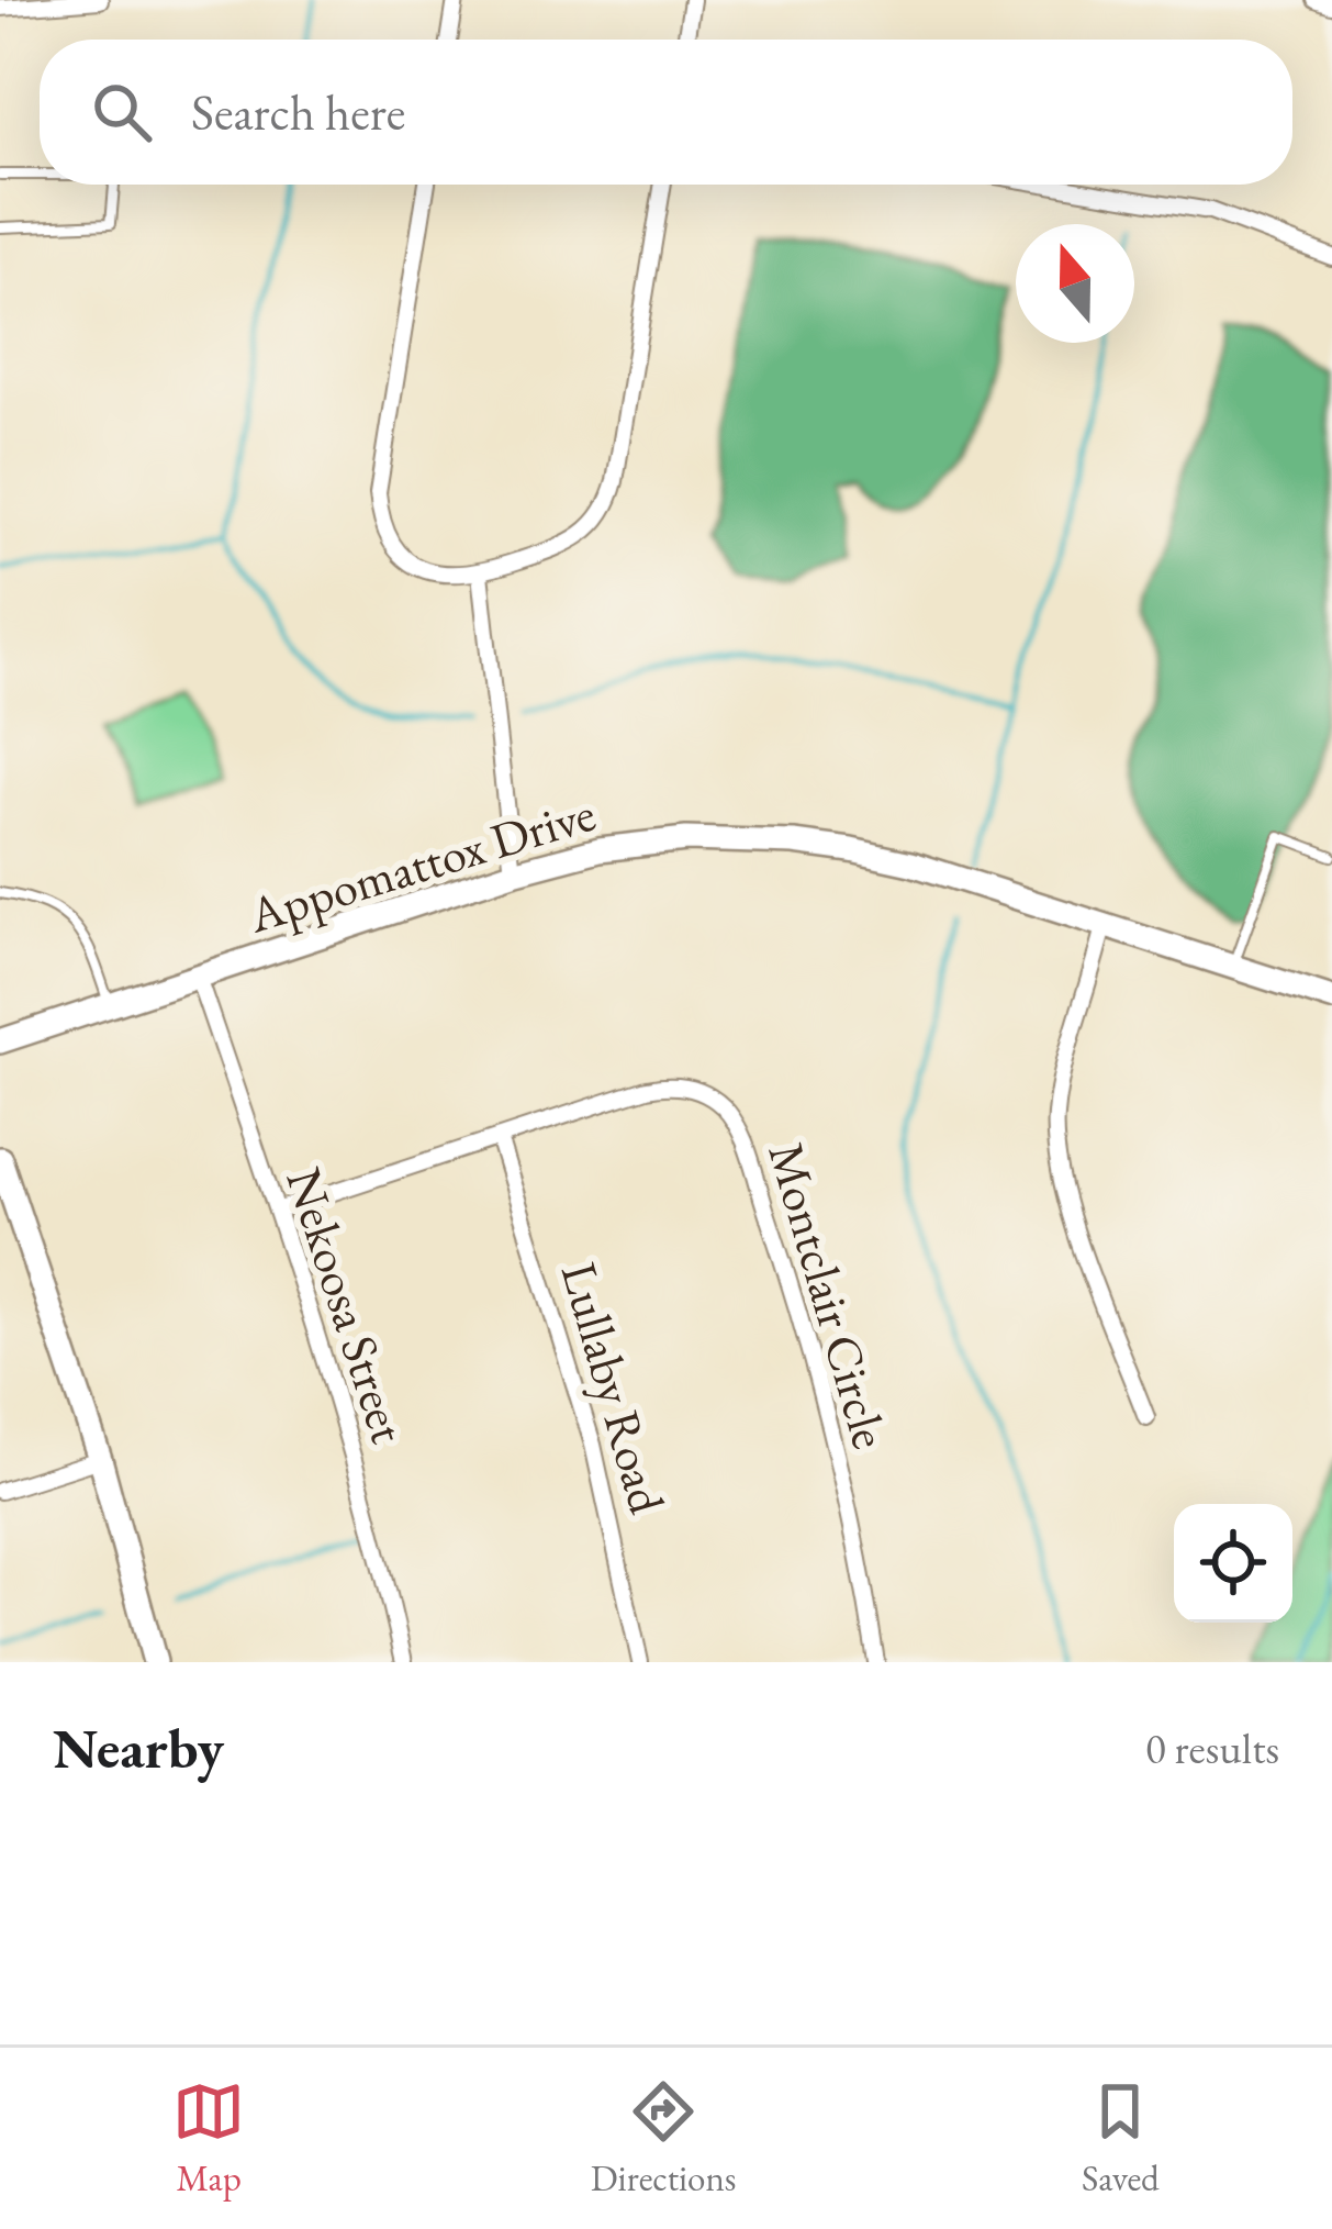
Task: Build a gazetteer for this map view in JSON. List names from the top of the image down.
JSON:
{
  "streets": {
    "street": [
      "Appomattox Drive",
      "Montclair Circle",
      "Nekoosa Street",
      "Lullaby Road"
    ]
  },
  "crossings": [
    ["Appomattox Drive", "Nekoosa Street"],
    ["Montclair Circle", "Nekoosa Street"],
    ["Montclair Circle", "Lullaby Road"]
  ],
  "north": "top",
  "page": {
    "search": "Search here",
    "heading": ["Nearby", "0 results"],
    "nav": ["Map", "Directions", "Saved"]
  }
}
